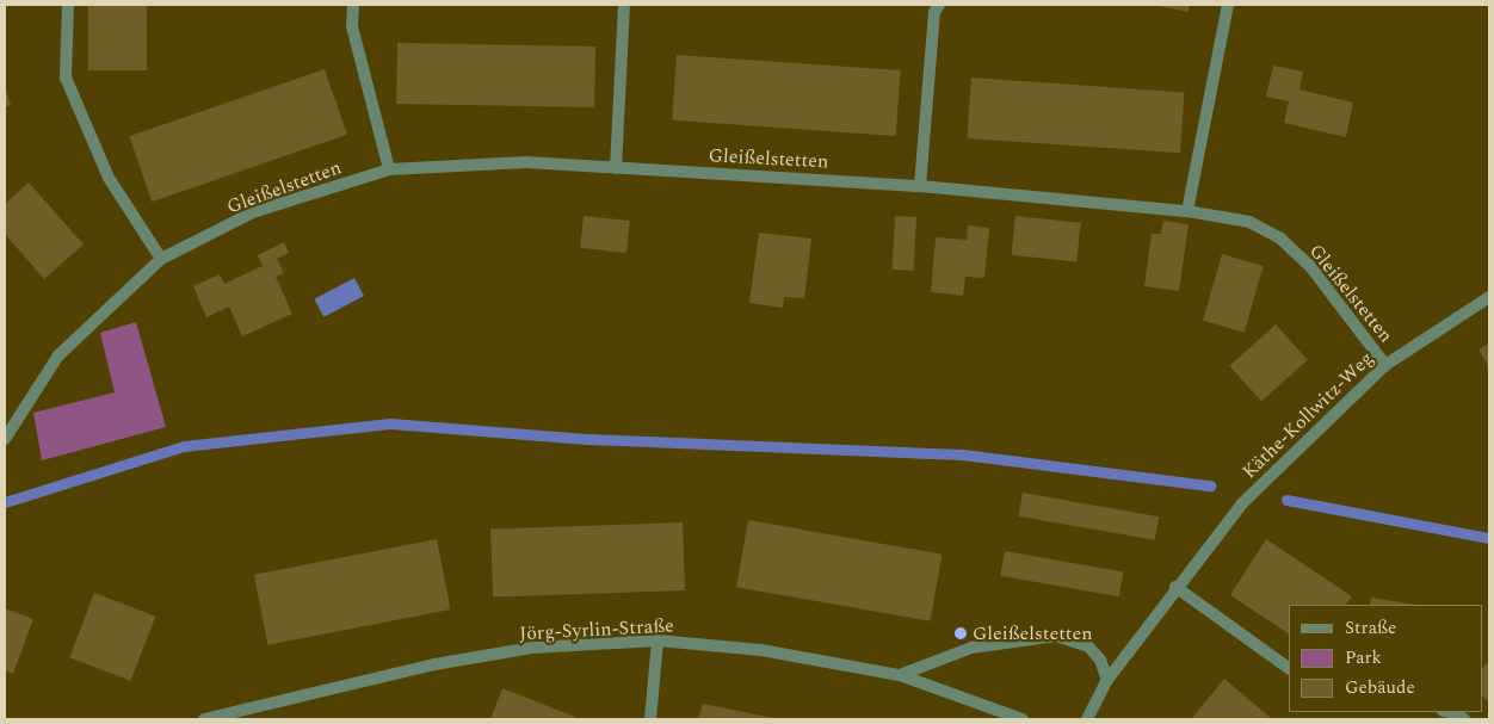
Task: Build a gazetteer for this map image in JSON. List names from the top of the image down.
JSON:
{
  "streets": {
    "street": ["Gleißelstetten", "Käthe-Kollwitz-Weg", "Jörg-Syrlin-Straße"]
  },
  "crossings": [
    ["Gleißelstetten", "Käthe-Kollwitz-Weg"]
  ],
  "places": ["Gleißelstetten"],
  "legend": ["Straße", "Park", "Gebäude"]
}
